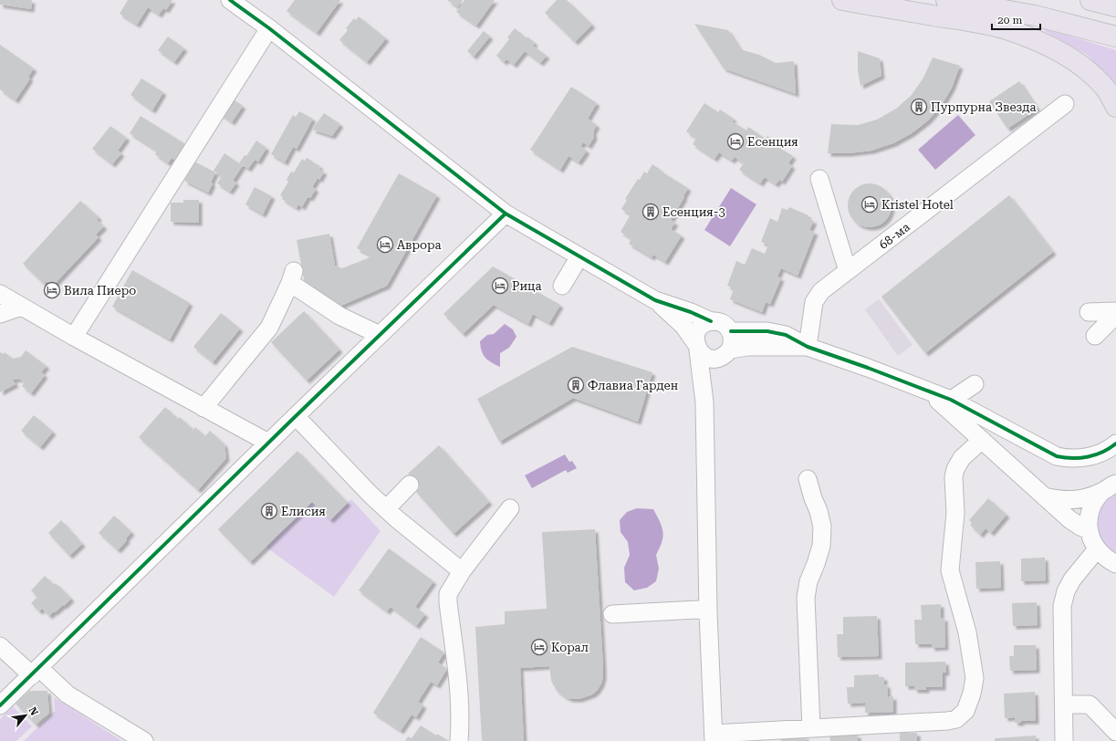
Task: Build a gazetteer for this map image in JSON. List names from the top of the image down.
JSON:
{
  "streets": {
    "street": ["68-ма"]
  },
  "places": {
    "building": [
      "Пурпурна Звезда",
      "Есенция-3",
      "Флавиа Гарден",
      "Елисия"
    ],
    "hotel": [
      "Есенция",
      "Kristel Hotel",
      "Аврора",
      "Рица",
      "Вила Пиеро",
      "Корал"
    ]
  },
  "scale_bar": "20 m",
  "north": "top right"
}
